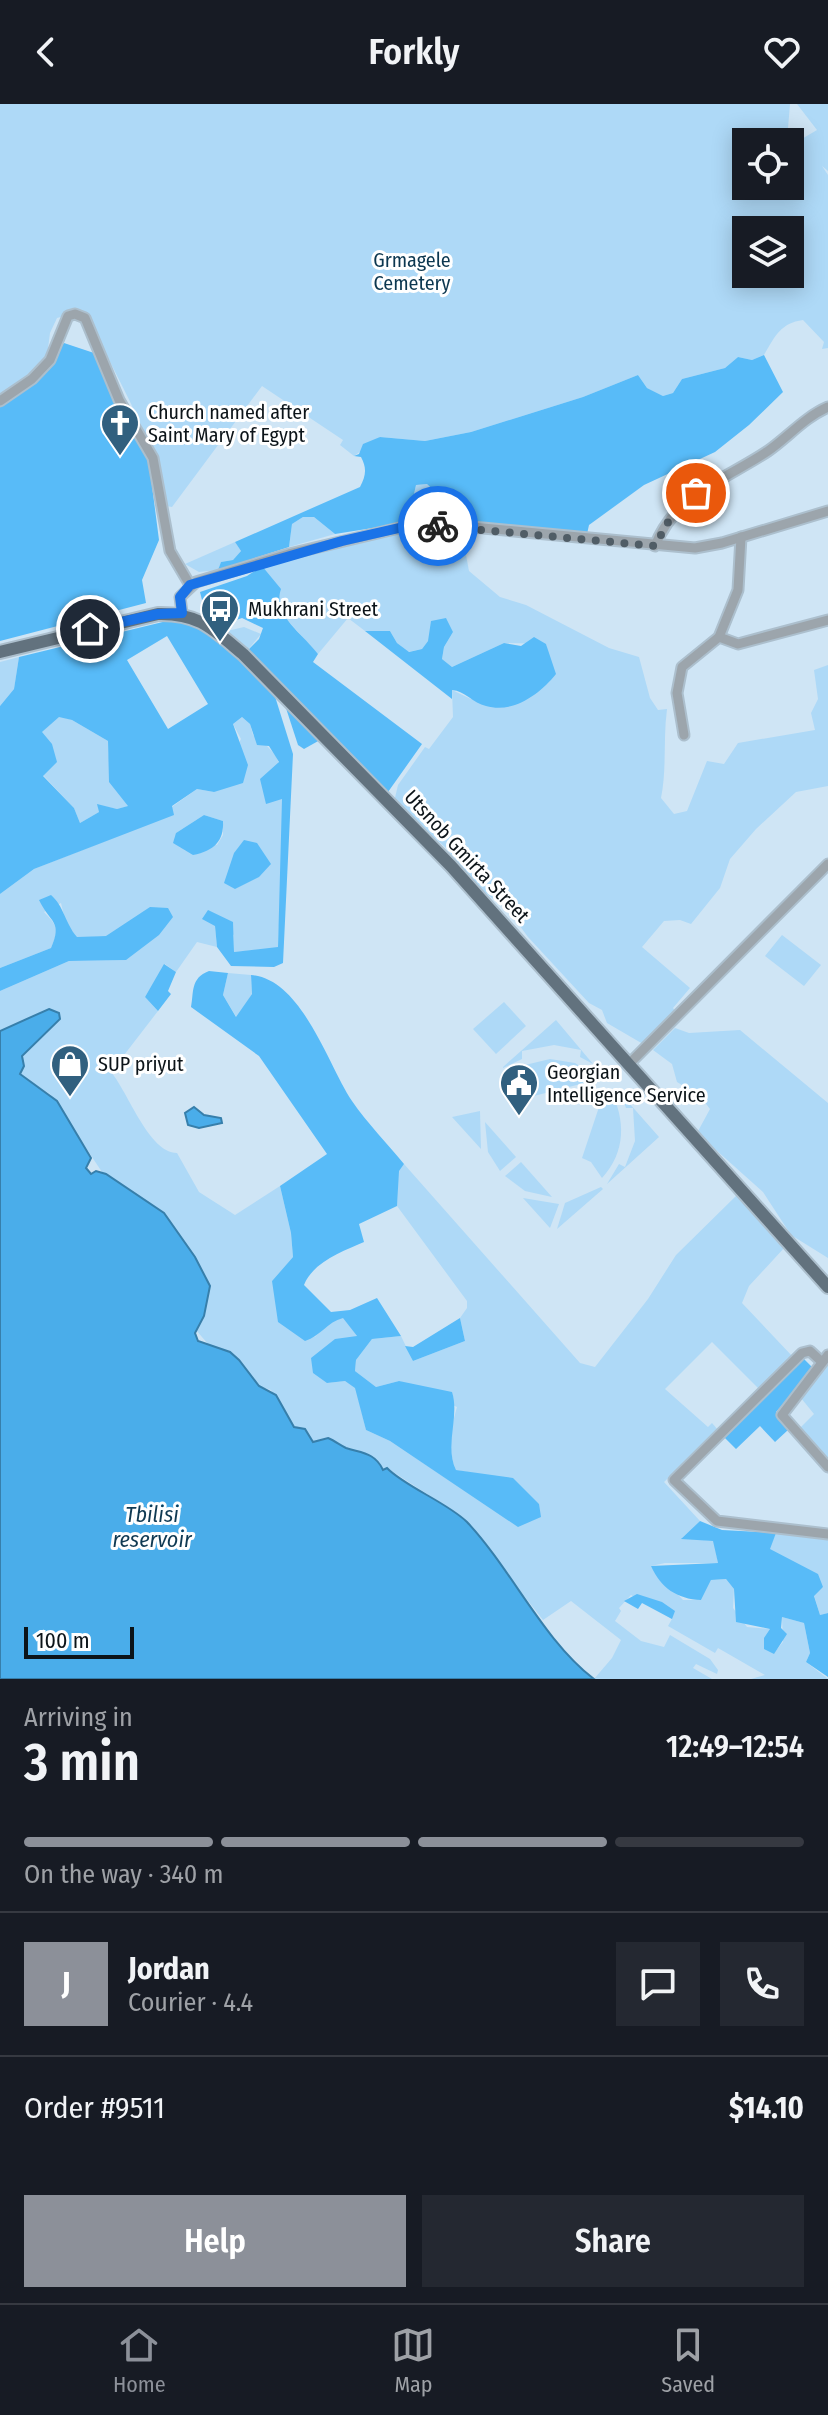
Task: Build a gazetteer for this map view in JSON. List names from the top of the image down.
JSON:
{
  "streets": {
    "main road": ["Utsnob Gmirta Street"]
  },
  "water": ["Tbilisi reservoir"],
  "parks": ["Grmagele Cemetery"],
  "places": {
    "church": ["Church named after Saint Mary of Egypt"],
    "bus stop": ["Mukhrani Street"],
    "shop": ["SUP priyut"],
    "public building": ["Georgian Intelligence Service"]
  },
  "scale_bar": "100 m",
  "page": {
    "header": "Forkly",
    "scale": "100 m",
    "heading": ["3 min", "Arriving in", "12:49–12:54"],
    "panel": [
      "Jordan",
      "Courier · 4.4",
      "Order #9511",
      "$14.10"
    ],
    "bar": "On the way · 340 m",
    "round": "J",
    "buttons": ["Help", "Share"],
    "tabs": ["Home", "Map", "Saved"]
  }
}
